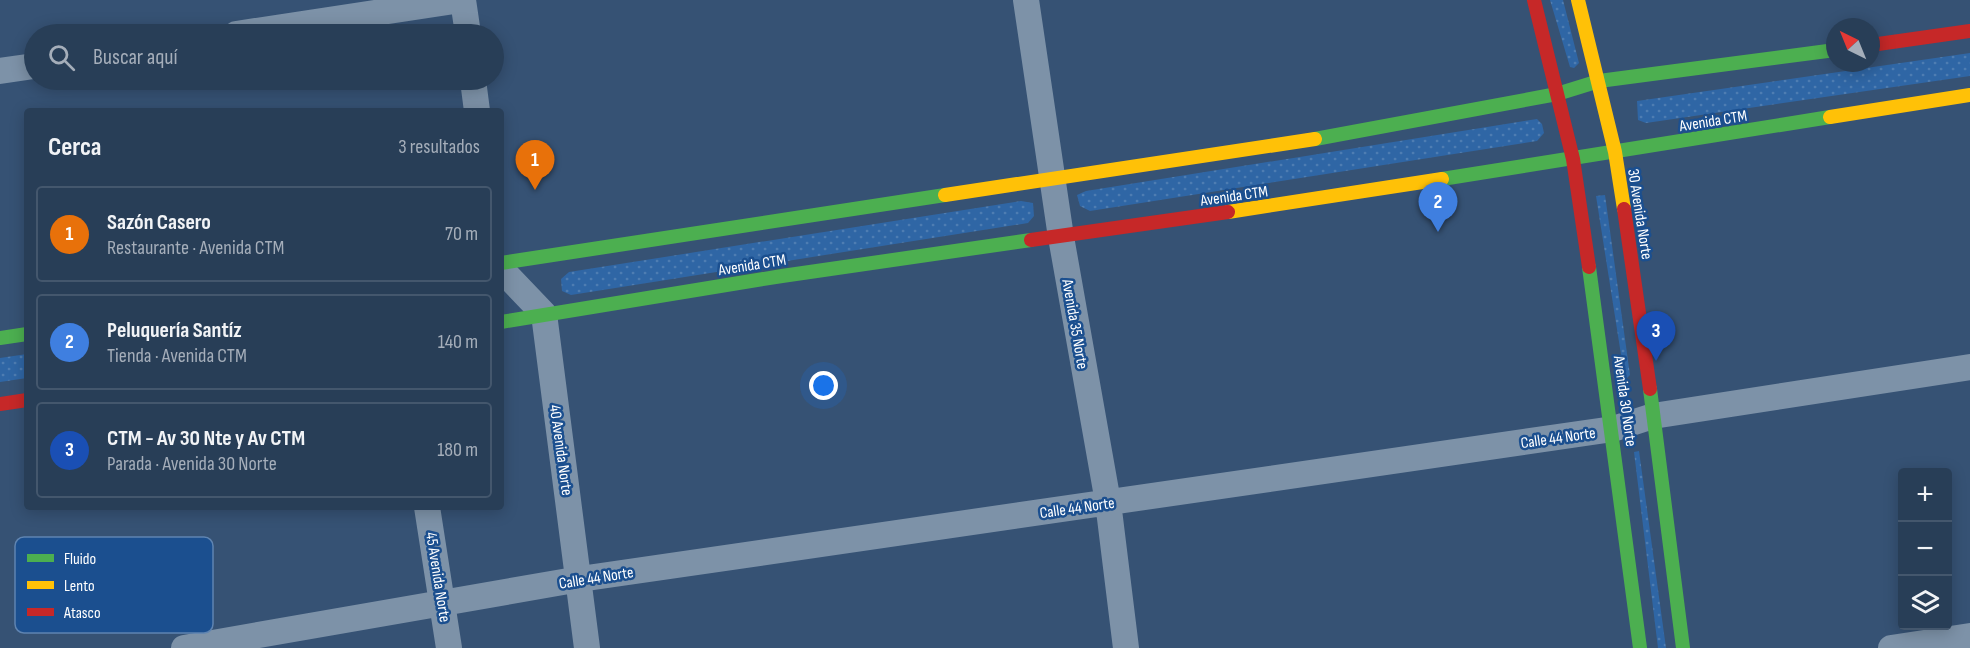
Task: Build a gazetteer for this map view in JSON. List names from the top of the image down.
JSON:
{
  "streets": {
    "main road": ["Avenida CTM", "30 Avenida Norte", "Avenida 30 Norte"],
    "street": [
      "Avenida 35 Norte",
      "Calle 44 Norte",
      "40 Avenida Norte",
      "45 Avenida Norte"
    ]
  },
  "crossings": [
    ["Avenida CTM", "30 Avenida Norte"],
    ["Avenida CTM", "Avenida 35 Norte"],
    ["Avenida CTM", "Avenida 30 Norte"],
    ["Avenida CTM", "40 Avenida Norte"],
    ["30 Avenida Norte", "Avenida 30 Norte"],
    ["Avenida 35 Norte", "Calle 44 Norte"],
    ["Avenida 30 Norte", "Calle 44 Norte"],
    ["Calle 44 Norte", "40 Avenida Norte"],
    ["Calle 44 Norte", "45 Avenida Norte"]
  ],
  "legend": ["Fluido", "Lento", "Atasco"],
  "north": "top left",
  "page": {
    "search": "Buscar aquí",
    "heading": ["Cerca", "3 resultados"],
    "pins": ["1", "2", "3"],
    "list": [
      {
        "mark": "1",
        "name": "Sazón Casero",
        "note": "Restaurante · Avenida CTM",
        "value": "70 m"
      },
      {
        "mark": "2",
        "name": "Peluquería Santíz",
        "note": "Tienda · Avenida CTM",
        "value": "140 m"
      },
      {
        "mark": "3",
        "name": "CTM - Av 30 Nte y Av CTM",
        "note": "Parada · Avenida 30 Norte",
        "value": "180 m"
      }
    ],
    "map_buttons": ["+", "−"]
  }
}
